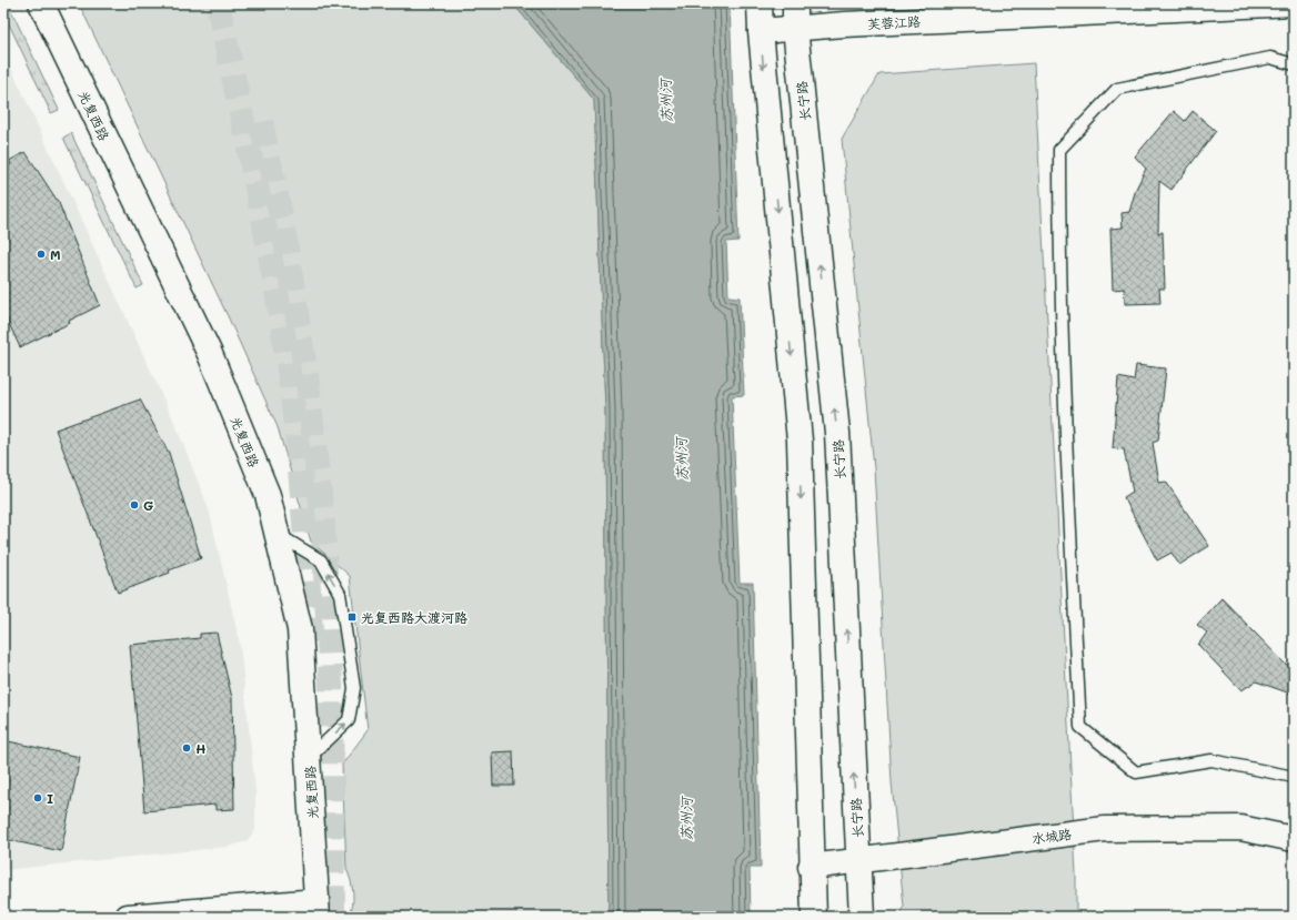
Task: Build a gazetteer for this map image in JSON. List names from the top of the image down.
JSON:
{
  "streets": {
    "street": [
      "芙蓉江路",
      "长宁路",
      "光复西路",
      "水城路"
    ]
  },
  "crossings": [
    ["芙蓉江路", "长宁路"],
    ["长宁路", "水城路"]
  ],
  "water": ["苏州河"],
  "places": {
    "other": [
      "M",
      "G",
      "H",
      "I"
    ],
    "transit": ["光复西路大渡河路"]
  }
}
